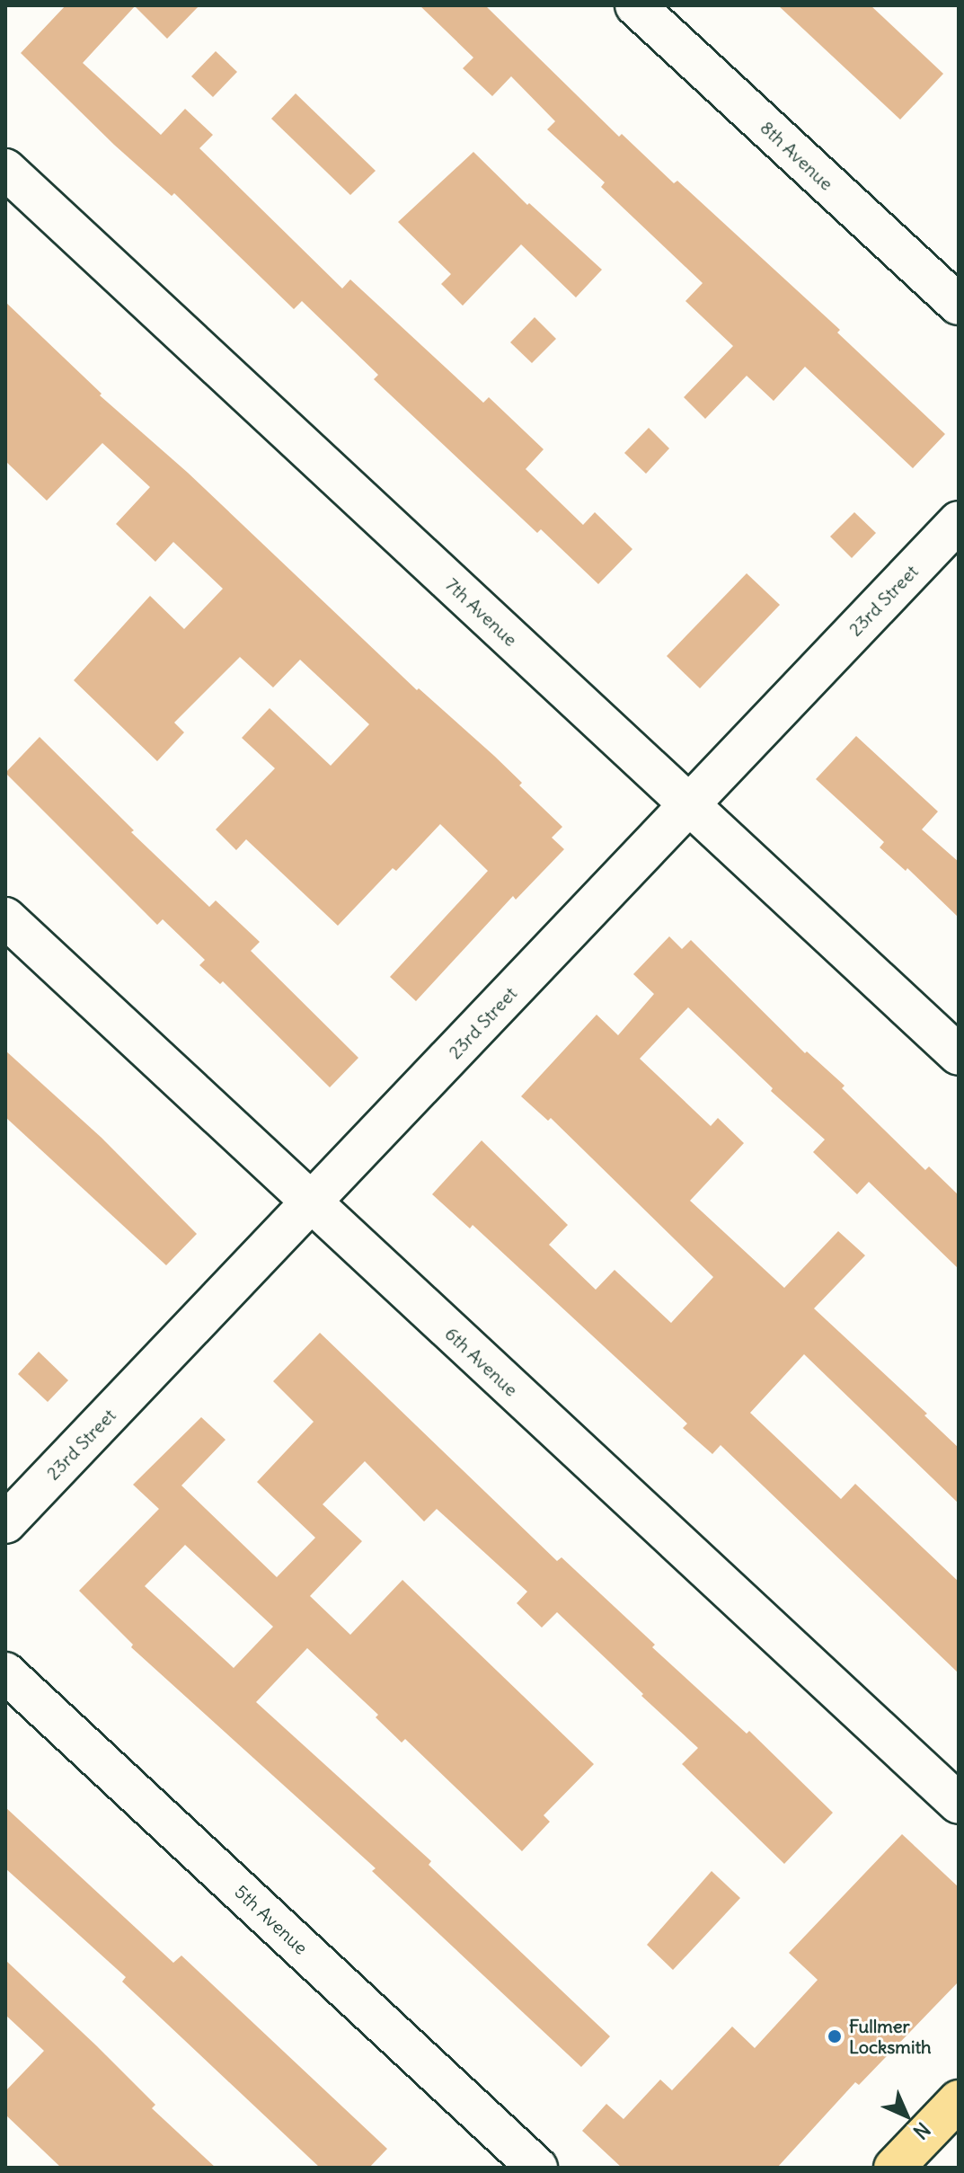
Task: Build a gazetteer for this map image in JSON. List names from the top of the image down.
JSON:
{
  "streets": {
    "street": [
      "8th Avenue",
      "23rd Street",
      "7th Avenue",
      "6th Avenue",
      "5th Avenue"
    ]
  },
  "crossings": [
    ["23rd Street", "7th Avenue"],
    ["23rd Street", "6th Avenue"]
  ],
  "places": ["Fullmer Locksmith"],
  "north": "bottom right"
}
